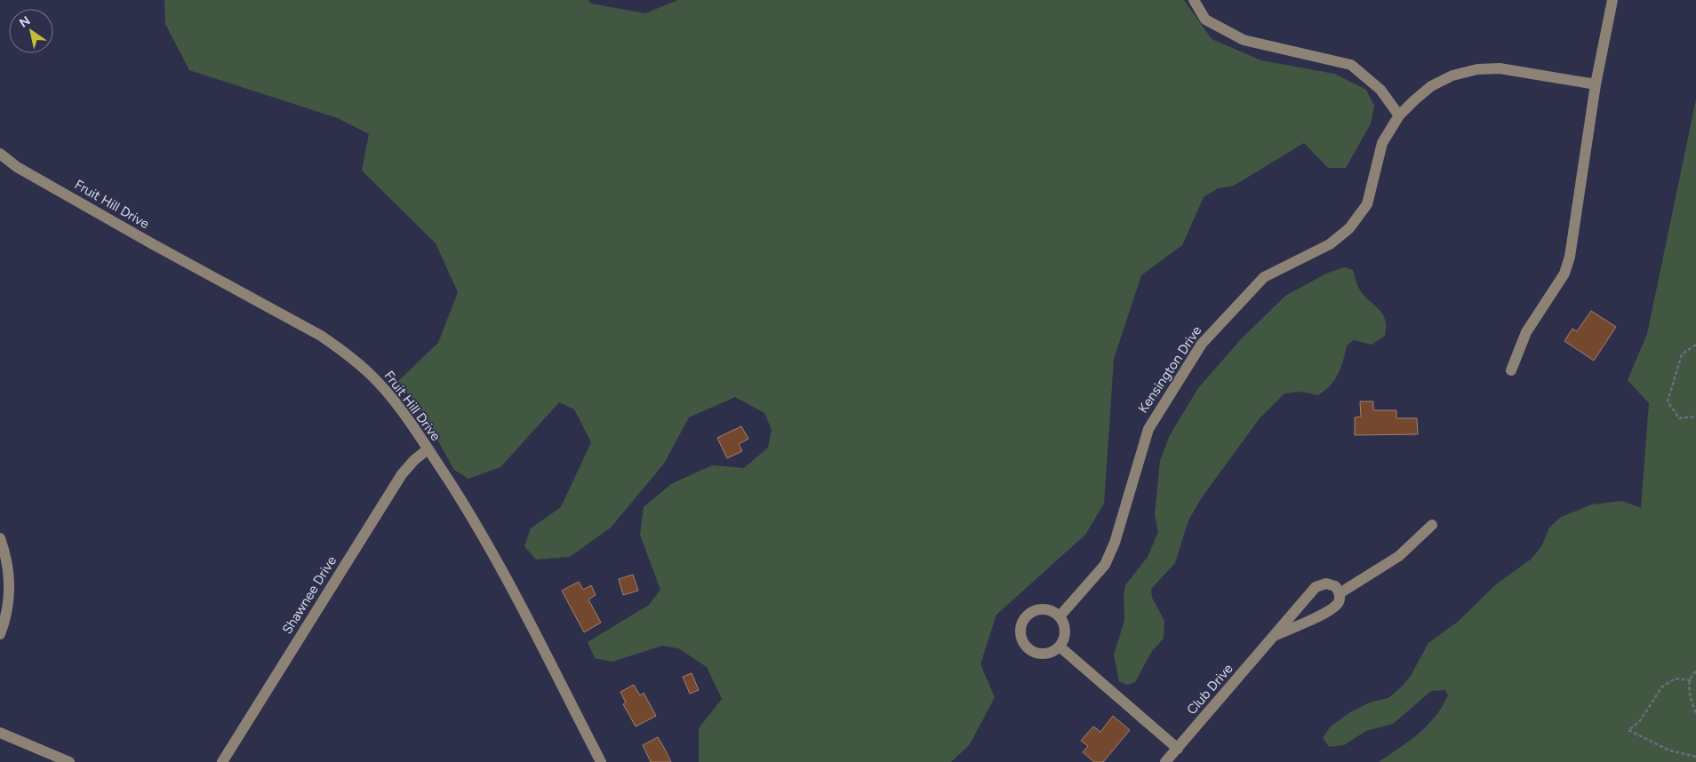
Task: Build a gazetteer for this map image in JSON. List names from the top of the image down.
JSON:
{
  "streets": {
    "street": [
      "Fruit Hill Drive",
      "Kensington Drive",
      "Shawnee Drive",
      "Club Drive"
    ]
  },
  "crossings": [
    ["Fruit Hill Drive", "Shawnee Drive"]
  ],
  "north": "top left"
}
